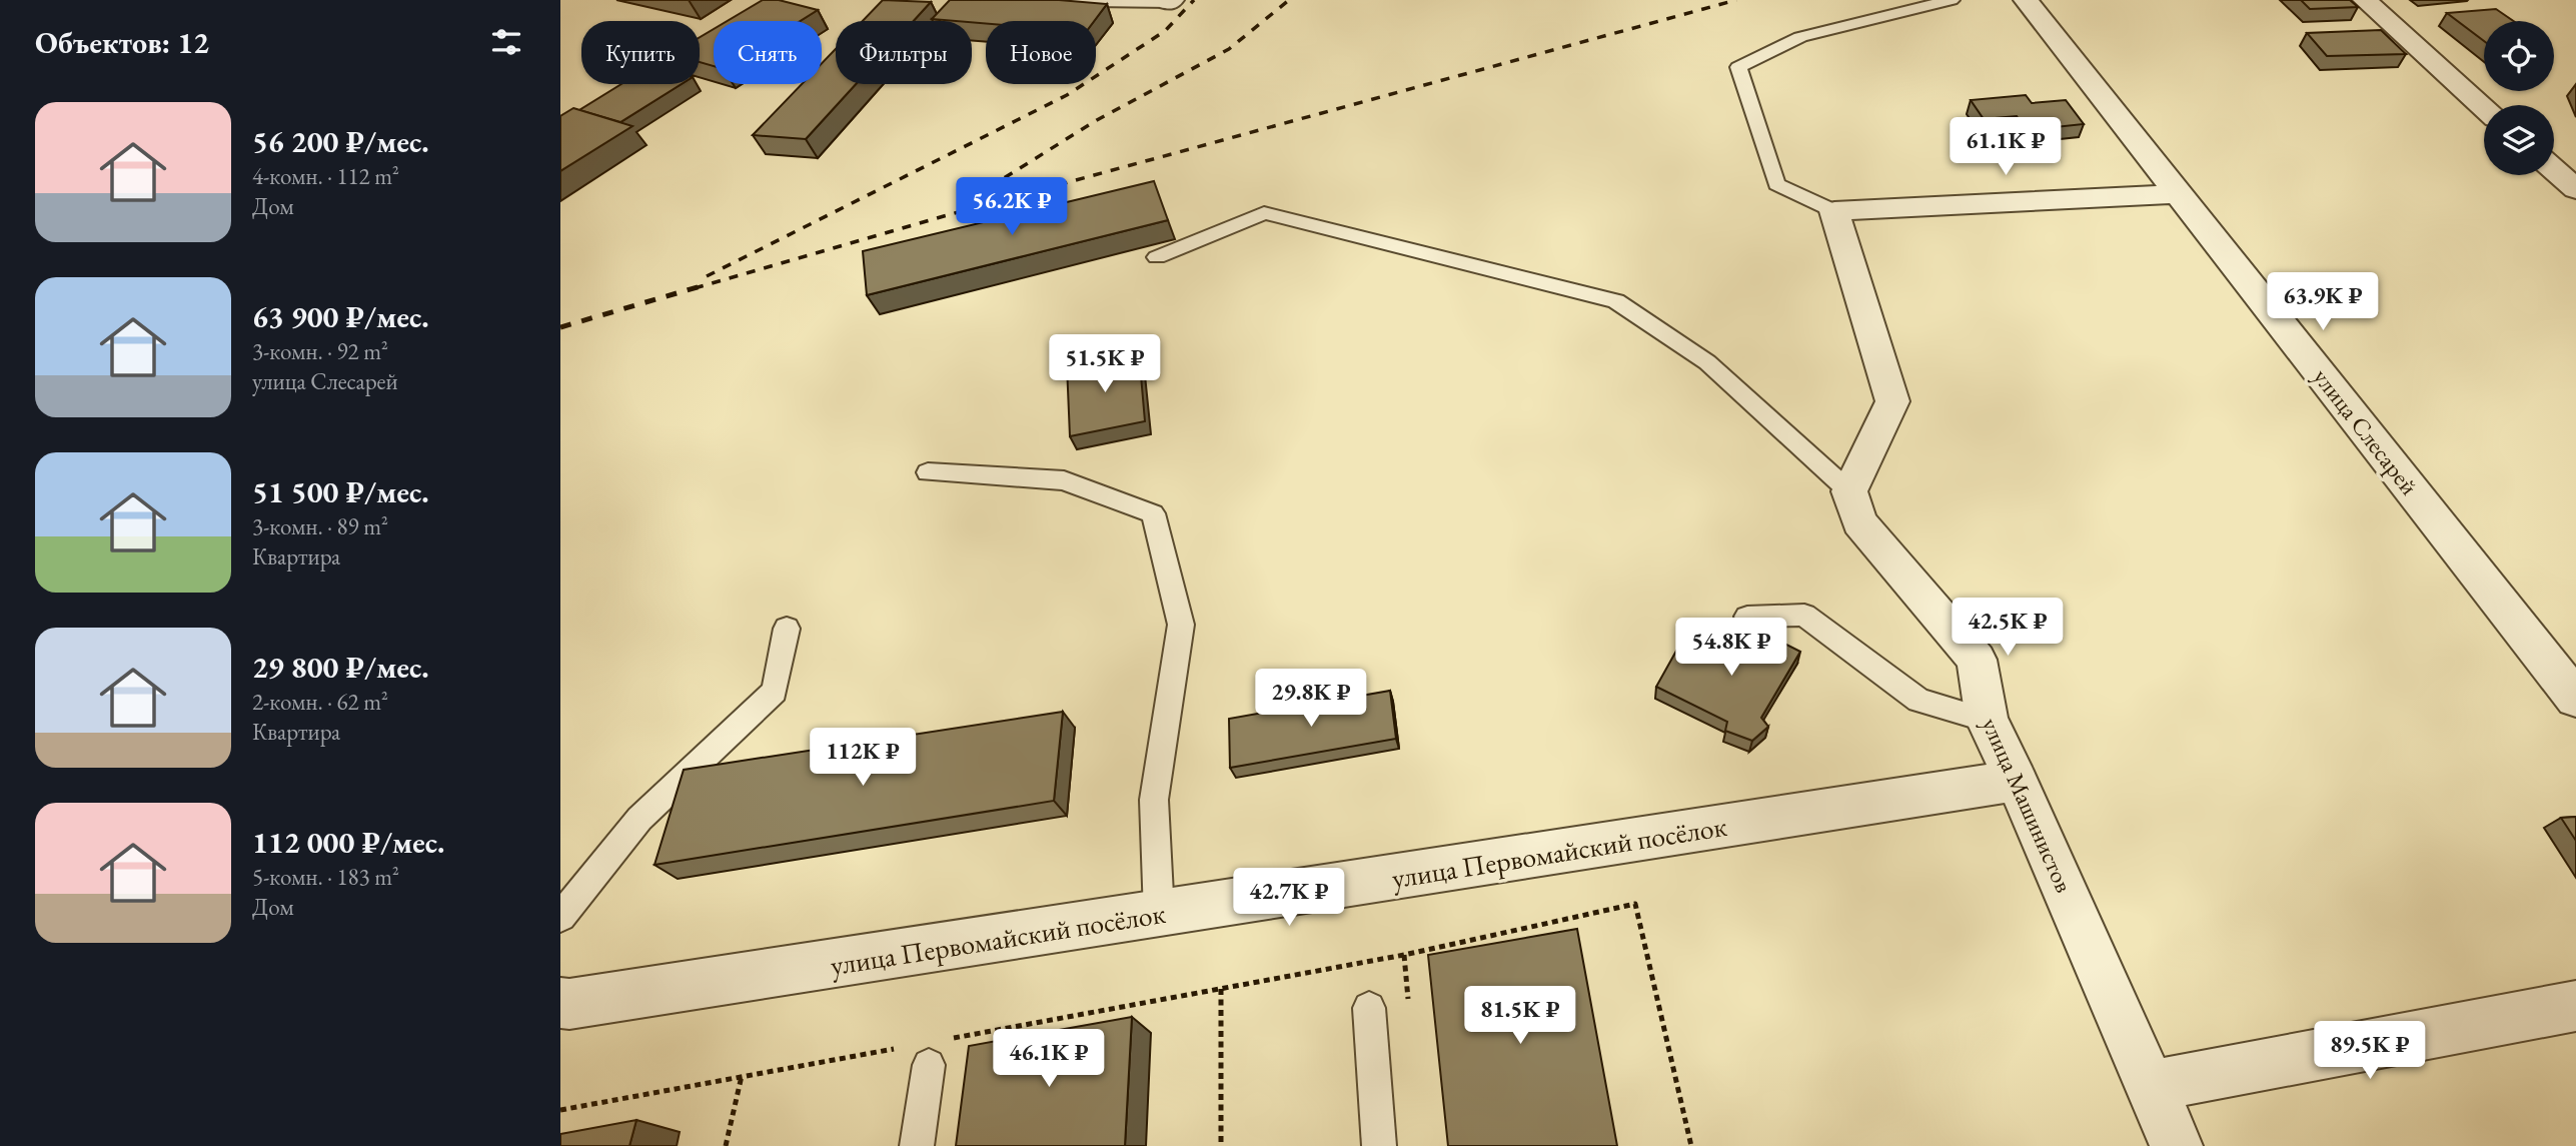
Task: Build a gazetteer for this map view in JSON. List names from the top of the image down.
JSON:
{
  "streets": {
    "street": ["улица Слесарей", "улица Машинистов", "улица Первомайский посёлок"]
  },
  "crossings": [
    ["улица Машинистов", "улица Первомайский посёлок"]
  ],
  "page": {
    "heading": "Объектов: 12",
    "chip": [
      "Купить",
      "Снять",
      "Фильтры",
      "Новое"
    ],
    "list": [
      {
        "name": "56 200 ₽/мес.",
        "note": "4-комн. · 112 m² · Дом"
      },
      {
        "name": "63 900 ₽/мес.",
        "note": "3-комн. · 92 m² · улица Слесарей"
      },
      {
        "name": "51 500 ₽/мес.",
        "note": "3-комн. · 89 m² · Квартира"
      },
      {
        "name": "29 800 ₽/мес.",
        "note": "2-комн. · 62 m² · Квартира"
      },
      {
        "name": "112 000 ₽/мес.",
        "note": "5-комн. · 183 m² · Дом"
      }
    ],
    "price": [
      "61.1K ₽",
      "56.2K ₽",
      "63.9K ₽",
      "51.5K ₽",
      "42.5K ₽",
      "54.8K ₽",
      "29.8K ₽",
      "112K ₽",
      "42.7K ₽",
      "81.5K ₽",
      "89.5K ₽",
      "46.1K ₽"
    ]
  }
}
